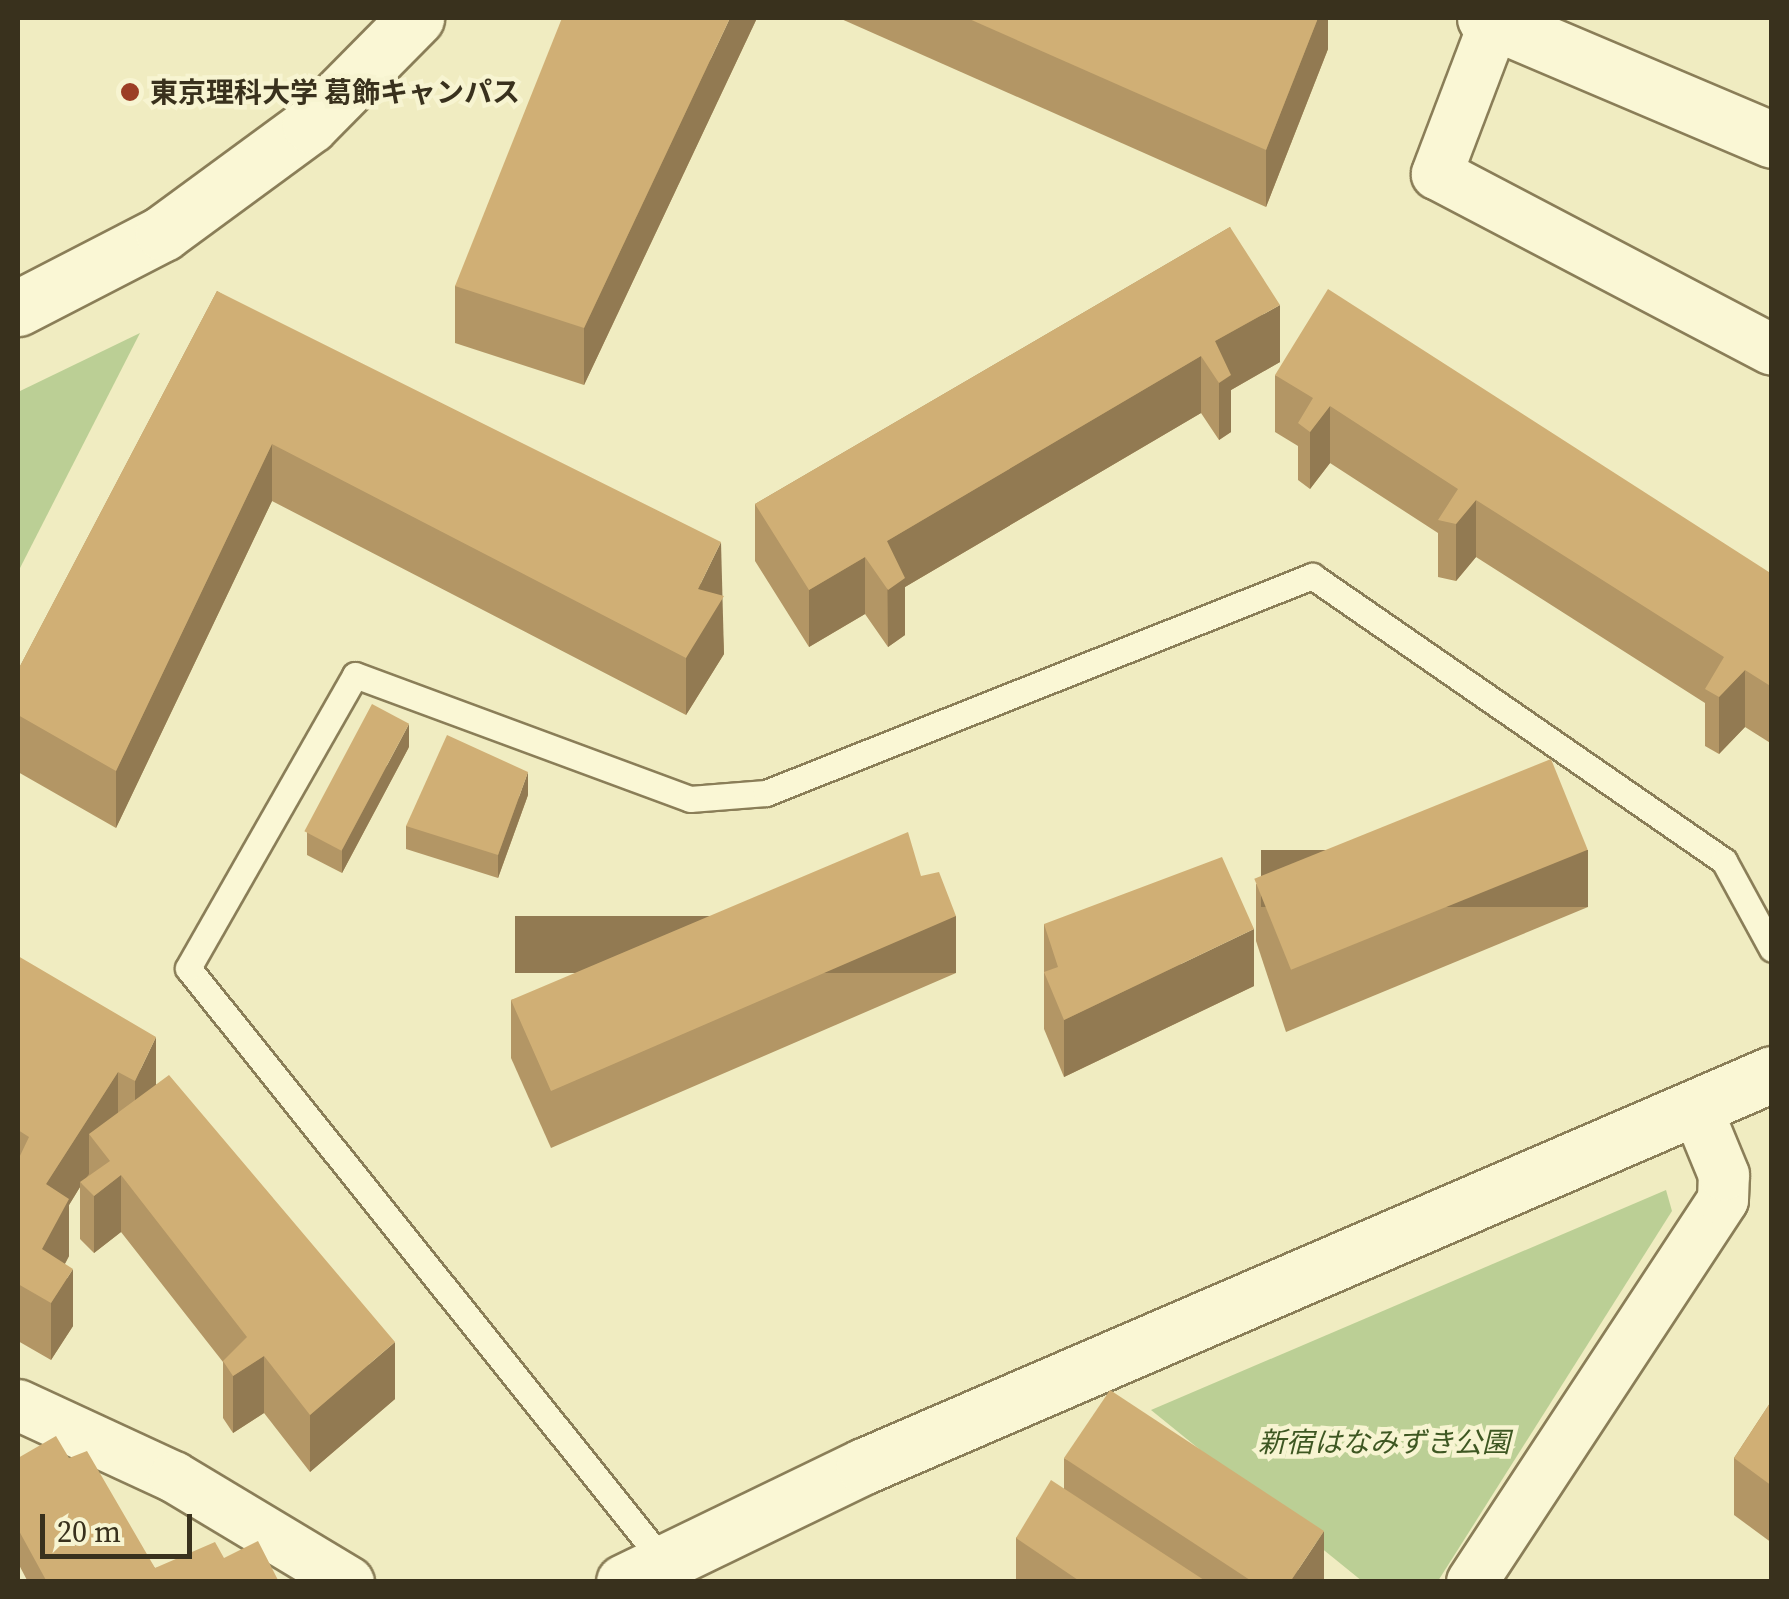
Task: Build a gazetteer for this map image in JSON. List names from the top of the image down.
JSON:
{
  "parks": ["新宿はなみずき公園"],
  "places": ["東京理科大学 葛飾キャンパス"],
  "scale_bar": "20 m"
}
